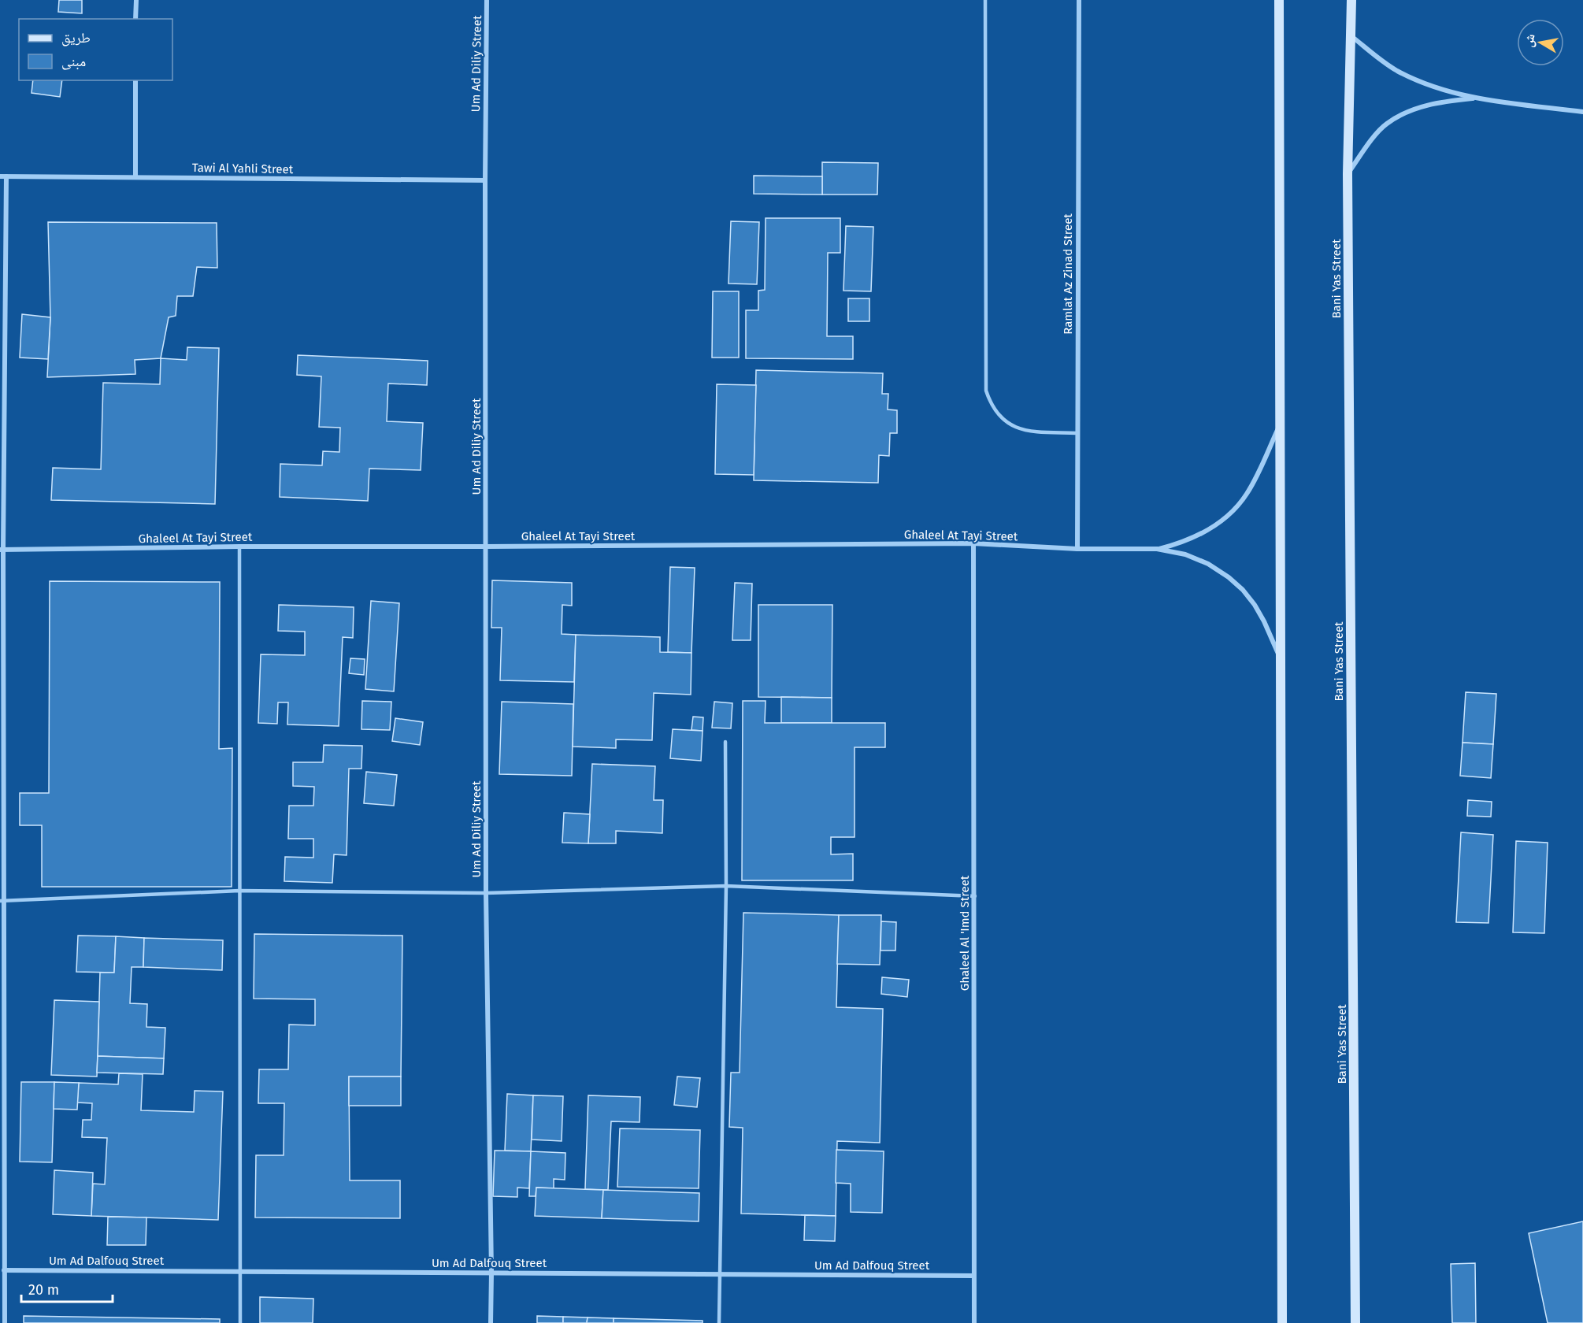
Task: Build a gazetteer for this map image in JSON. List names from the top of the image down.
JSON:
{
  "streets": {
    "main road": ["Bani Yas Street"],
    "street": [
      "Um Ad Diliy Street",
      "Tawi Al Yahli Street",
      "Ramlat Az Zinad Street",
      "Ghaleel At Tayi Street",
      "Ghaleel Al 'Imd Street",
      "Um Ad Dalfouq Street"
    ]
  },
  "crossings": [
    ["Um Ad Diliy Street", "Tawi Al Yahli Street"],
    ["Um Ad Diliy Street", "Ghaleel At Tayi Street"],
    ["Um Ad Diliy Street", "Ghaleel Al 'Imd Street"],
    ["Um Ad Diliy Street", "Um Ad Dalfouq Street"],
    ["Ramlat Az Zinad Street", "Ghaleel At Tayi Street"],
    ["Ghaleel At Tayi Street", "Ghaleel Al 'Imd Street"],
    ["Ghaleel Al 'Imd Street", "Um Ad Dalfouq Street"]
  ],
  "legend": ["طريق", "مبنى"],
  "scale_bar": "20 m",
  "north": "left"
}
